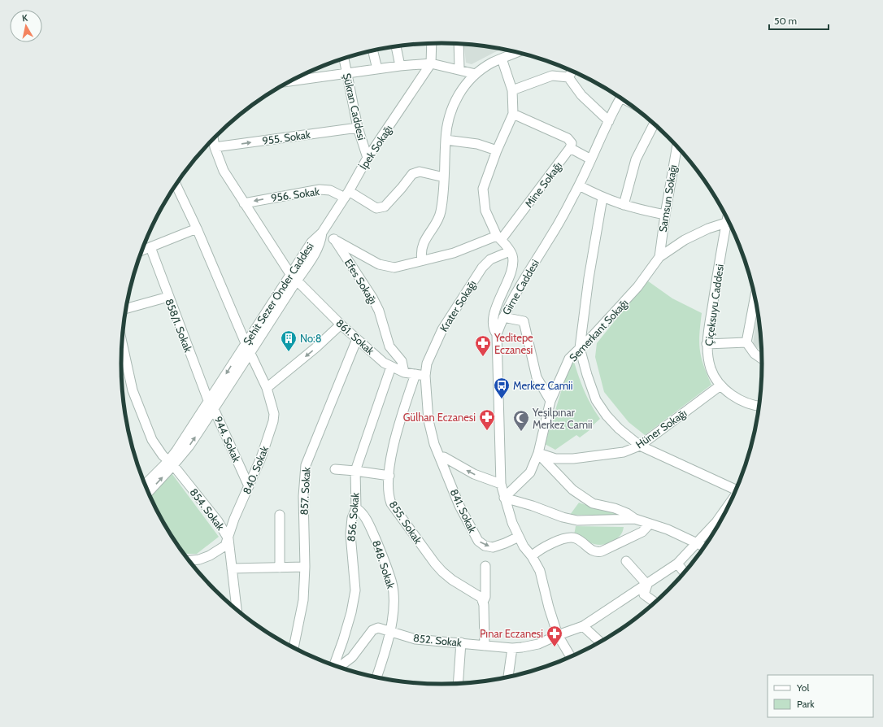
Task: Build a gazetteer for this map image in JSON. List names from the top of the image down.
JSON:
{
  "streets": {
    "street": [
      "Şükran Caddesi",
      "955. Sokak",
      "İpek Sokağı",
      "Mine Sokağı",
      "956. Sokak",
      "Samsun Sokağı",
      "Efes Sokağı",
      "Girne Caddesi",
      "Şehit Sezer Önder Caddesi",
      "Çiçeksuyu Caddesi",
      "Krater Sokağı",
      "858/1. Sokak",
      "Semerkant Sokağı",
      "861. Sokak",
      "Hüner Sokağı",
      "944. Sokak",
      "840. Sokak",
      "857. Sokak",
      "854. Sokak",
      "841. Sokak",
      "856. Sokak",
      "855. Sokak",
      "848. Sokak",
      "852. Sokak"
    ]
  },
  "crossings": [
    ["Şükran Caddesi", "955. Sokak"],
    ["Şükran Caddesi", "İpek Sokağı"],
    ["955. Sokak", "861. Sokak"],
    ["İpek Sokağı", "956. Sokak"],
    ["İpek Sokağı", "Efes Sokağı"],
    ["İpek Sokağı", "Şehit Sezer Önder Caddesi"],
    ["956. Sokak", "861. Sokak"],
    ["Samsun Sokağı", "Semerkant Sokağı"],
    ["Efes Sokağı", "Şehit Sezer Önder Caddesi"],
    ["Efes Sokağı", "861. Sokak"],
    ["Girne Caddesi", "Semerkant Sokağı"],
    ["Girne Caddesi", "841. Sokak"],
    ["Girne Caddesi", "852. Sokak"],
    ["Şehit Sezer Önder Caddesi", "858/1. Sokak"],
    ["Şehit Sezer Önder Caddesi", "861. Sokak"],
    ["Şehit Sezer Önder Caddesi", "944. Sokak"],
    ["Şehit Sezer Önder Caddesi", "840. Sokak"],
    ["Şehit Sezer Önder Caddesi", "854. Sokak"],
    ["Çiçeksuyu Caddesi", "Hüner Sokağı"],
    ["Krater Sokağı", "861. Sokak"],
    ["858/1. Sokak", "944. Sokak"],
    ["Semerkant Sokağı", "Hüner Sokağı"],
    ["861. Sokak", "857. Sokak"],
    ["861. Sokak", "856. Sokak"],
    ["861. Sokak", "855. Sokak"],
    ["944. Sokak", "840. Sokak"],
    ["840. Sokak", "854. Sokak"],
    ["856. Sokak", "848. Sokak"],
    ["848. Sokak", "852. Sokak"]
  ],
  "one_way": ["956. Sokak"],
  "places": {
    "building": ["No:8"],
    "pharmacy": ["Yeditepe Eczanesi", "Gülhan Eczanesi", "Pınar Eczanesi"],
    "bus stop": ["Merkez Camii"],
    "mosque": ["Yeşilpınar Merkez Camii"]
  },
  "legend": ["Yol", "Park"],
  "scale_bar": "50 m",
  "north": "top"
}
